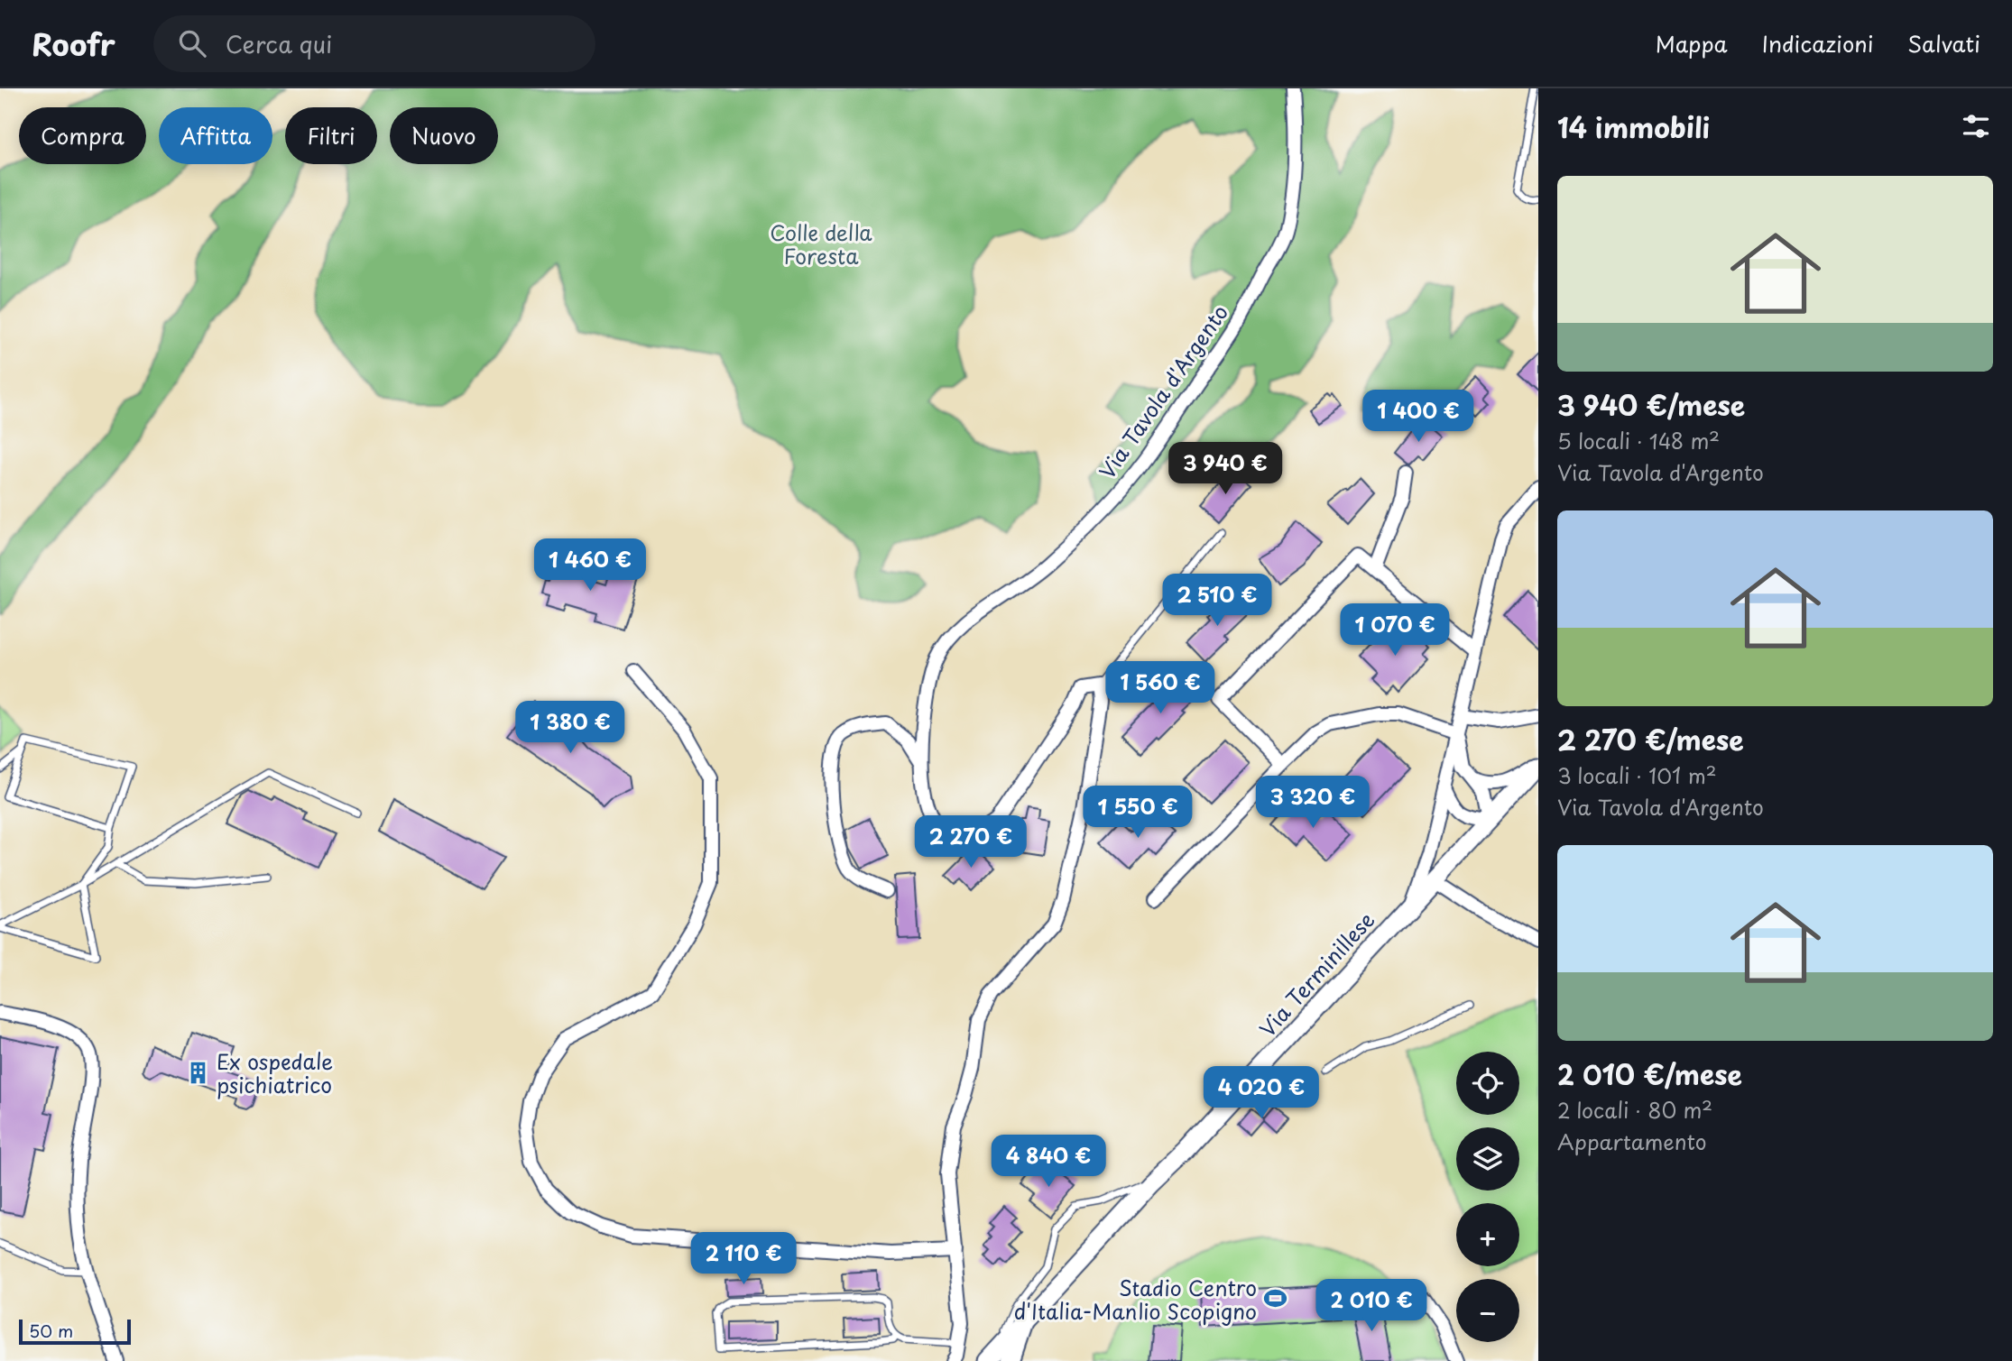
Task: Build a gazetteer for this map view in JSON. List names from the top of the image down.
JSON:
{
  "streets": {
    "main road": ["Via Terminillese"],
    "street": ["Via Tavola d'Argento"]
  },
  "parks": ["Colle della Foresta"],
  "places": {
    "building": ["Ex ospedale psichiatrico"],
    "sports": ["Stadio Centro d'Italia-Manlio Scopigno"]
  },
  "scale_bar": "50 m",
  "page": {
    "header": "Roofr",
    "search": "Cerca qui",
    "nav": ["Mappa", "Indicazioni", "Salvati"],
    "heading": "14 immobili",
    "chip": [
      "Compra",
      "Affitta",
      "Filtri",
      "Nuovo"
    ],
    "list": [
      {
        "name": "3 940 €/mese",
        "note": "5 locali · 148 m² · Via Tavola d'Argento"
      },
      {
        "name": "2 270 €/mese",
        "note": "3 locali · 101 m² · Via Tavola d'Argento"
      },
      {
        "name": "2 010 €/mese",
        "note": "2 locali · 80 m² · Appartamento"
      }
    ],
    "price": [
      "1 400 €",
      "3 940 €",
      "1 460 €",
      "2 510 €",
      "1 070 €",
      "1 560 €",
      "1 380 €",
      "3 320 €",
      "1 550 €",
      "2 270 €",
      "4 020 €",
      "4 840 €",
      "2 110 €",
      "2 010 €"
    ],
    "map_buttons": ["+", "−"],
    "scale": "50 m"
  }
}
